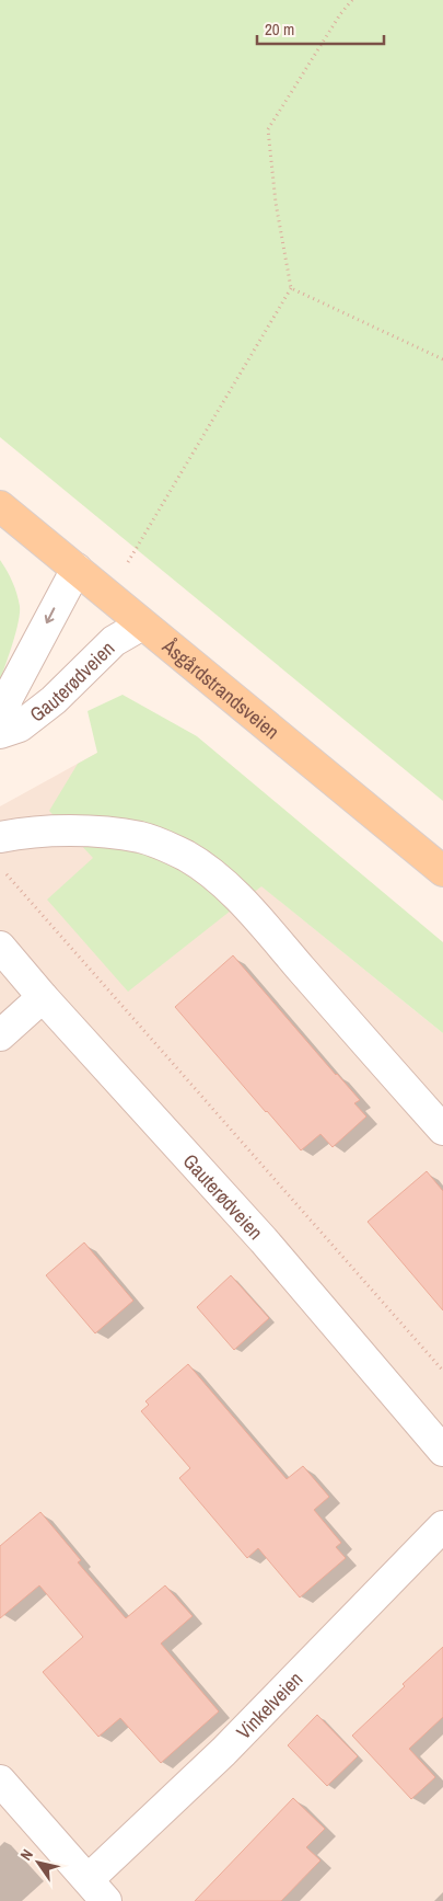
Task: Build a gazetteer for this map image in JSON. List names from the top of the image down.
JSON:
{
  "streets": {
    "main road": ["Åsgårdstrandsveien"],
    "street": ["Gauterødveien", "Vinkelveien"]
  },
  "crossings": [
    ["Gauterødveien", "Åsgårdstrandsveien"]
  ],
  "scale_bar": "20 m",
  "north": "top left"
}
